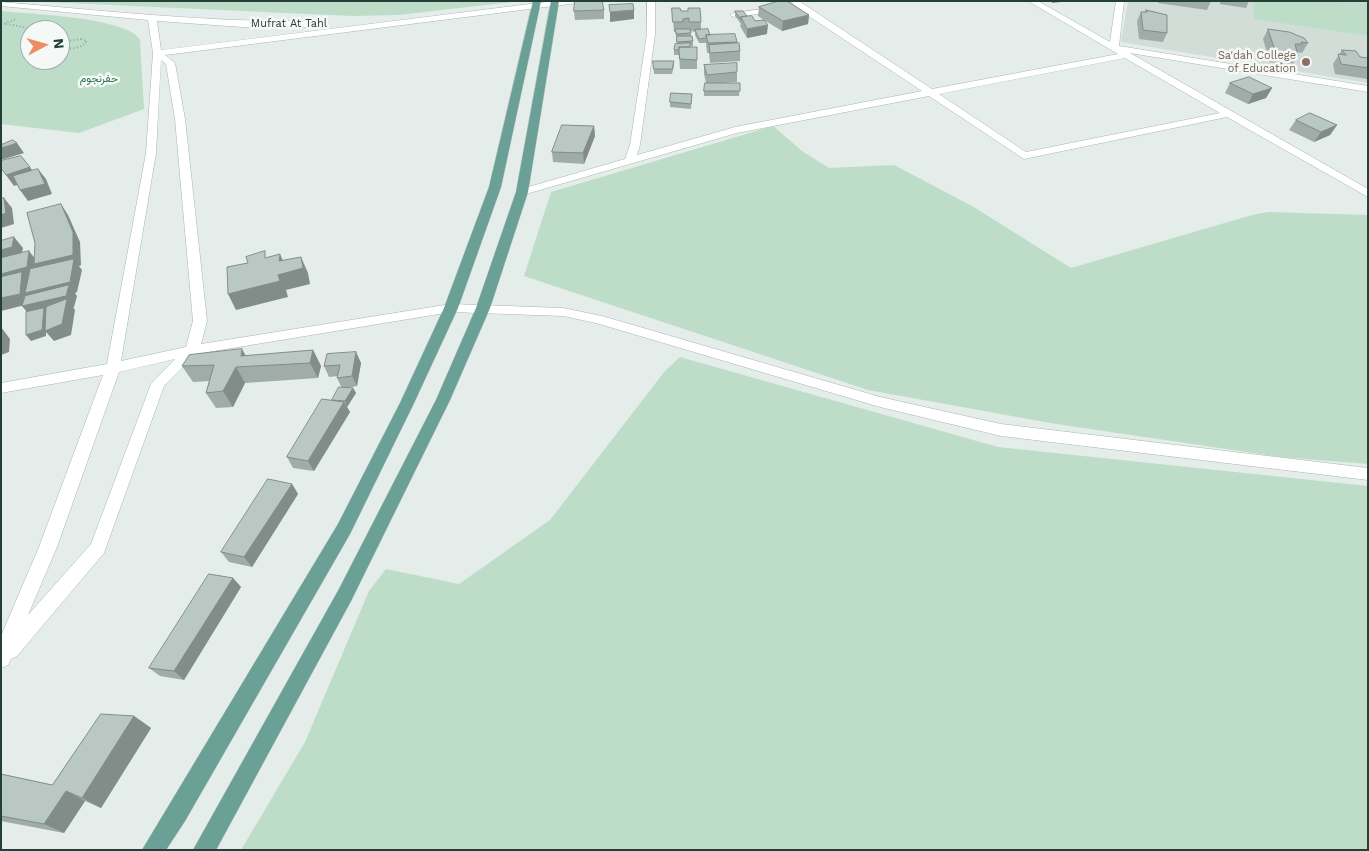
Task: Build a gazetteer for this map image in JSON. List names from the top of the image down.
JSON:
{
  "streets": {
    "street": ["Mufrat At Tahl"]
  },
  "parks": ["حفرنجوم"],
  "places": ["Sa'dah College of Education"],
  "north": "right"
}
